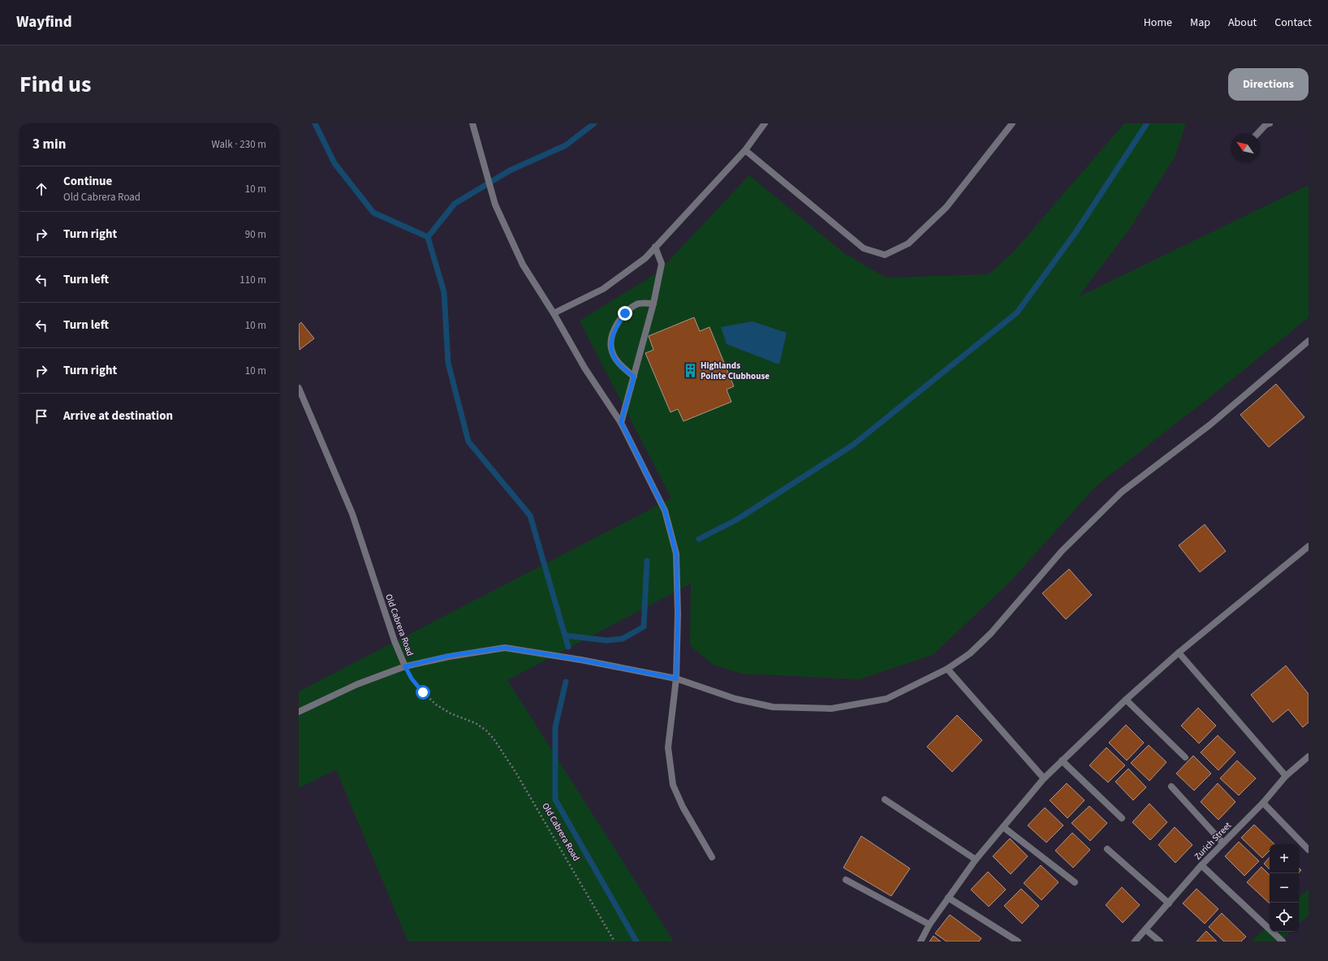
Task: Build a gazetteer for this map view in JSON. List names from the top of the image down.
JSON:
{
  "streets": {
    "street": ["Old Cabrera Road", "Zurich Street"]
  },
  "places": {
    "building": ["Highlands Pointe Clubhouse"]
  },
  "north": "top left",
  "page": {
    "header": "Wayfind",
    "nav": [
      "Home",
      "Map",
      "About",
      "Contact"
    ],
    "title": "Find us",
    "buttons": "Directions",
    "heading": ["3 min", "Walk · 230 m"],
    "list": [
      ["Continue", "Old Cabrera Road", "10 m"],
      ["Turn right", "90 m"],
      ["Turn left", "110 m"],
      ["Turn left", "10 m"],
      ["Turn right", "10 m"],
      "Arrive at destination"
    ],
    "map_buttons": ["+", "−"]
  }
}
